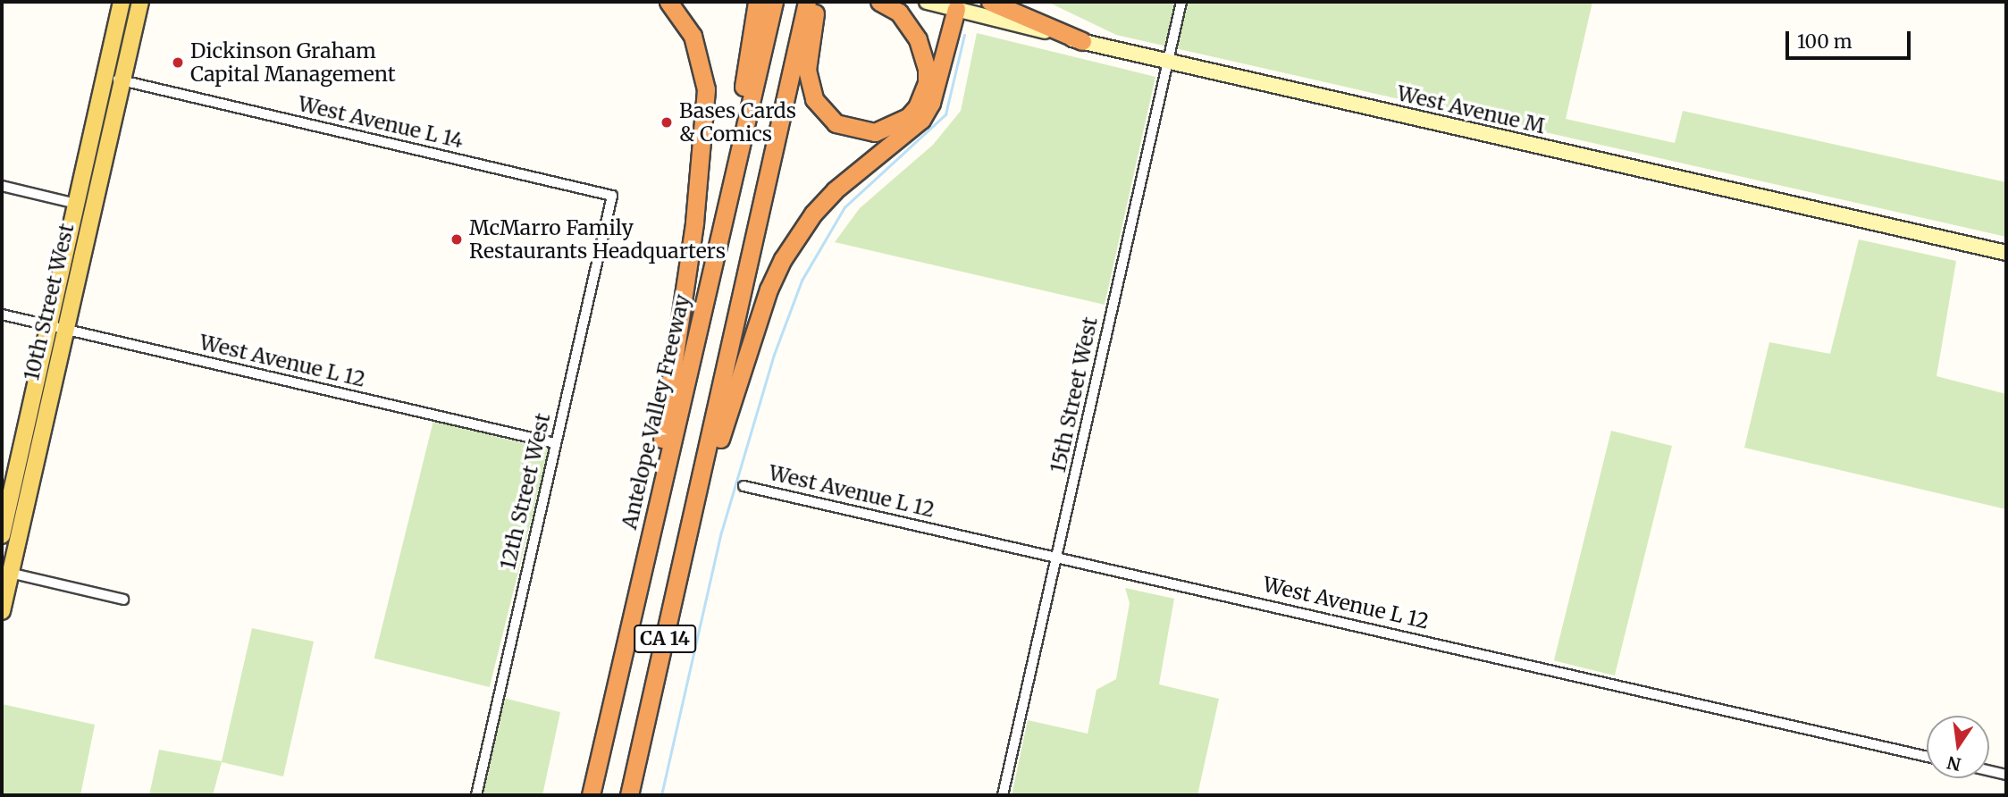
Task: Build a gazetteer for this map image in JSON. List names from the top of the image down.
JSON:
{
  "streets": {
    "highway": ["Antelope Valley Freeway", "CA 14"],
    "main road": ["West Avenue M", "10th Street West"],
    "street": [
      "West Avenue L 14",
      "West Avenue L 12",
      "15th Street West",
      "12th Street West"
    ]
  },
  "crossings": [
    ["West Avenue M", "15th Street West"],
    ["West Avenue L 14", "10th Street West"],
    ["West Avenue L 14", "12th Street West"],
    ["10th Street West", "West Avenue L 12"],
    ["West Avenue L 12", "15th Street West"],
    ["West Avenue L 12", "12th Street West"]
  ],
  "places": ["Dickinson Graham Capital Management", "Bases Cards & Comics", "McMarro Family Restaurants Headquarters"],
  "scale_bar": "100 m",
  "north": "bottom"
}
